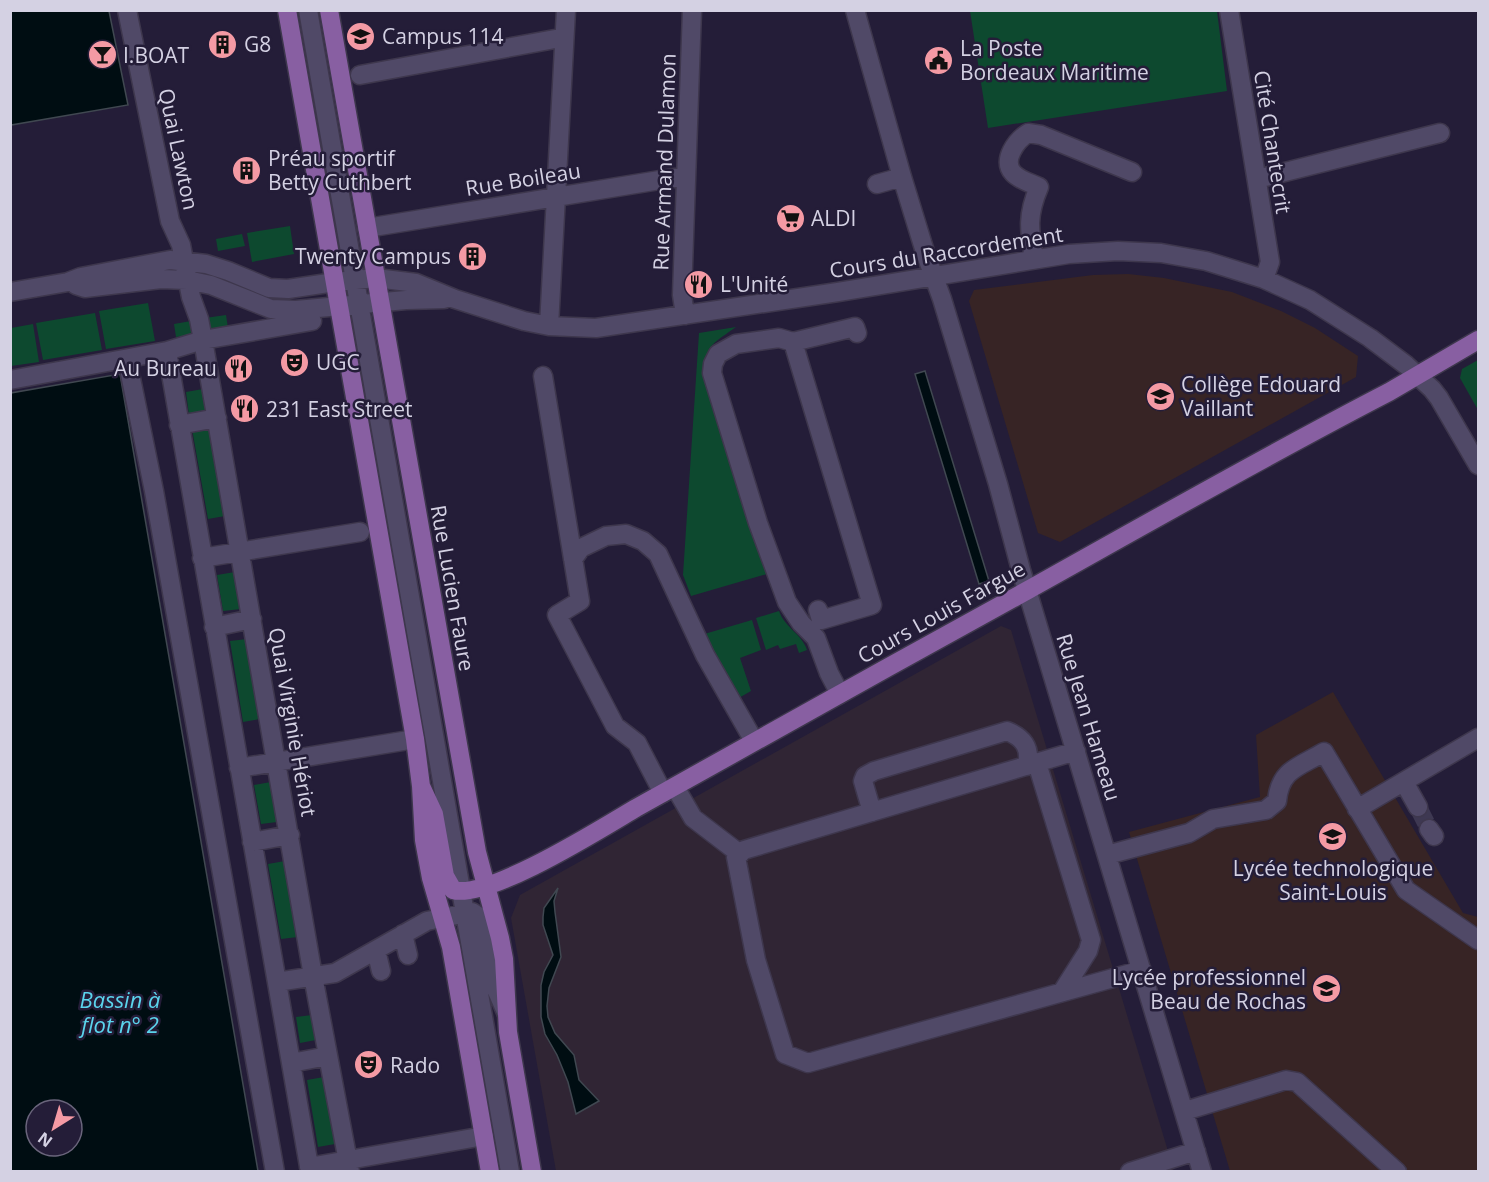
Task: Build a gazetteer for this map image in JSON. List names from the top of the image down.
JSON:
{
  "streets": {
    "main road": ["Rue Lucien Faure", "Cours Louis Fargue"],
    "street": [
      "Cité Chantecrit",
      "Quai Lawton",
      "Rue Armand Dulamon",
      "Rue Boileau",
      "Cours du Raccordement",
      "Rue Jean Hameau",
      "Quai Virginie Hériot"
    ]
  },
  "crossings": [
    ["Cité Chantecrit", "Cours du Raccordement"],
    ["Quai Lawton", "Cours du Raccordement"],
    ["Quai Lawton", "Quai Virginie Hériot"],
    ["Rue Armand Dulamon", "Rue Boileau"],
    ["Rue Armand Dulamon", "Cours du Raccordement"],
    ["Rue Boileau", "Rue Lucien Faure"],
    ["Cours du Raccordement", "Rue Lucien Faure"],
    ["Cours du Raccordement", "Cours Louis Fargue"],
    ["Cours du Raccordement", "Rue Jean Hameau"],
    ["Cours du Raccordement", "Quai Virginie Hériot"],
    ["Rue Lucien Faure", "Cours Louis Fargue"],
    ["Cours Louis Fargue", "Rue Jean Hameau"]
  ],
  "water": ["Bassin à flot n° 2"],
  "places": {
    "school or university": [
      "Campus 114",
      "Collège Edouard Vaillant",
      "Lycée technologique Saint-Louis",
      "Lycée professionnel Beau de Rochas"
    ],
    "building": ["G8", "Préau sportif Betty Cuthbert", "Twenty Campus"],
    "bar": ["I.BOAT"],
    "public building": ["La Poste Bordeaux Maritime"],
    "supermarket": ["ALDI"],
    "restaurant": ["L'Unité", "Au Bureau", "231 East Street"],
    "theatre": ["UGC", "Rado"]
  },
  "north": "bottom left"
}
